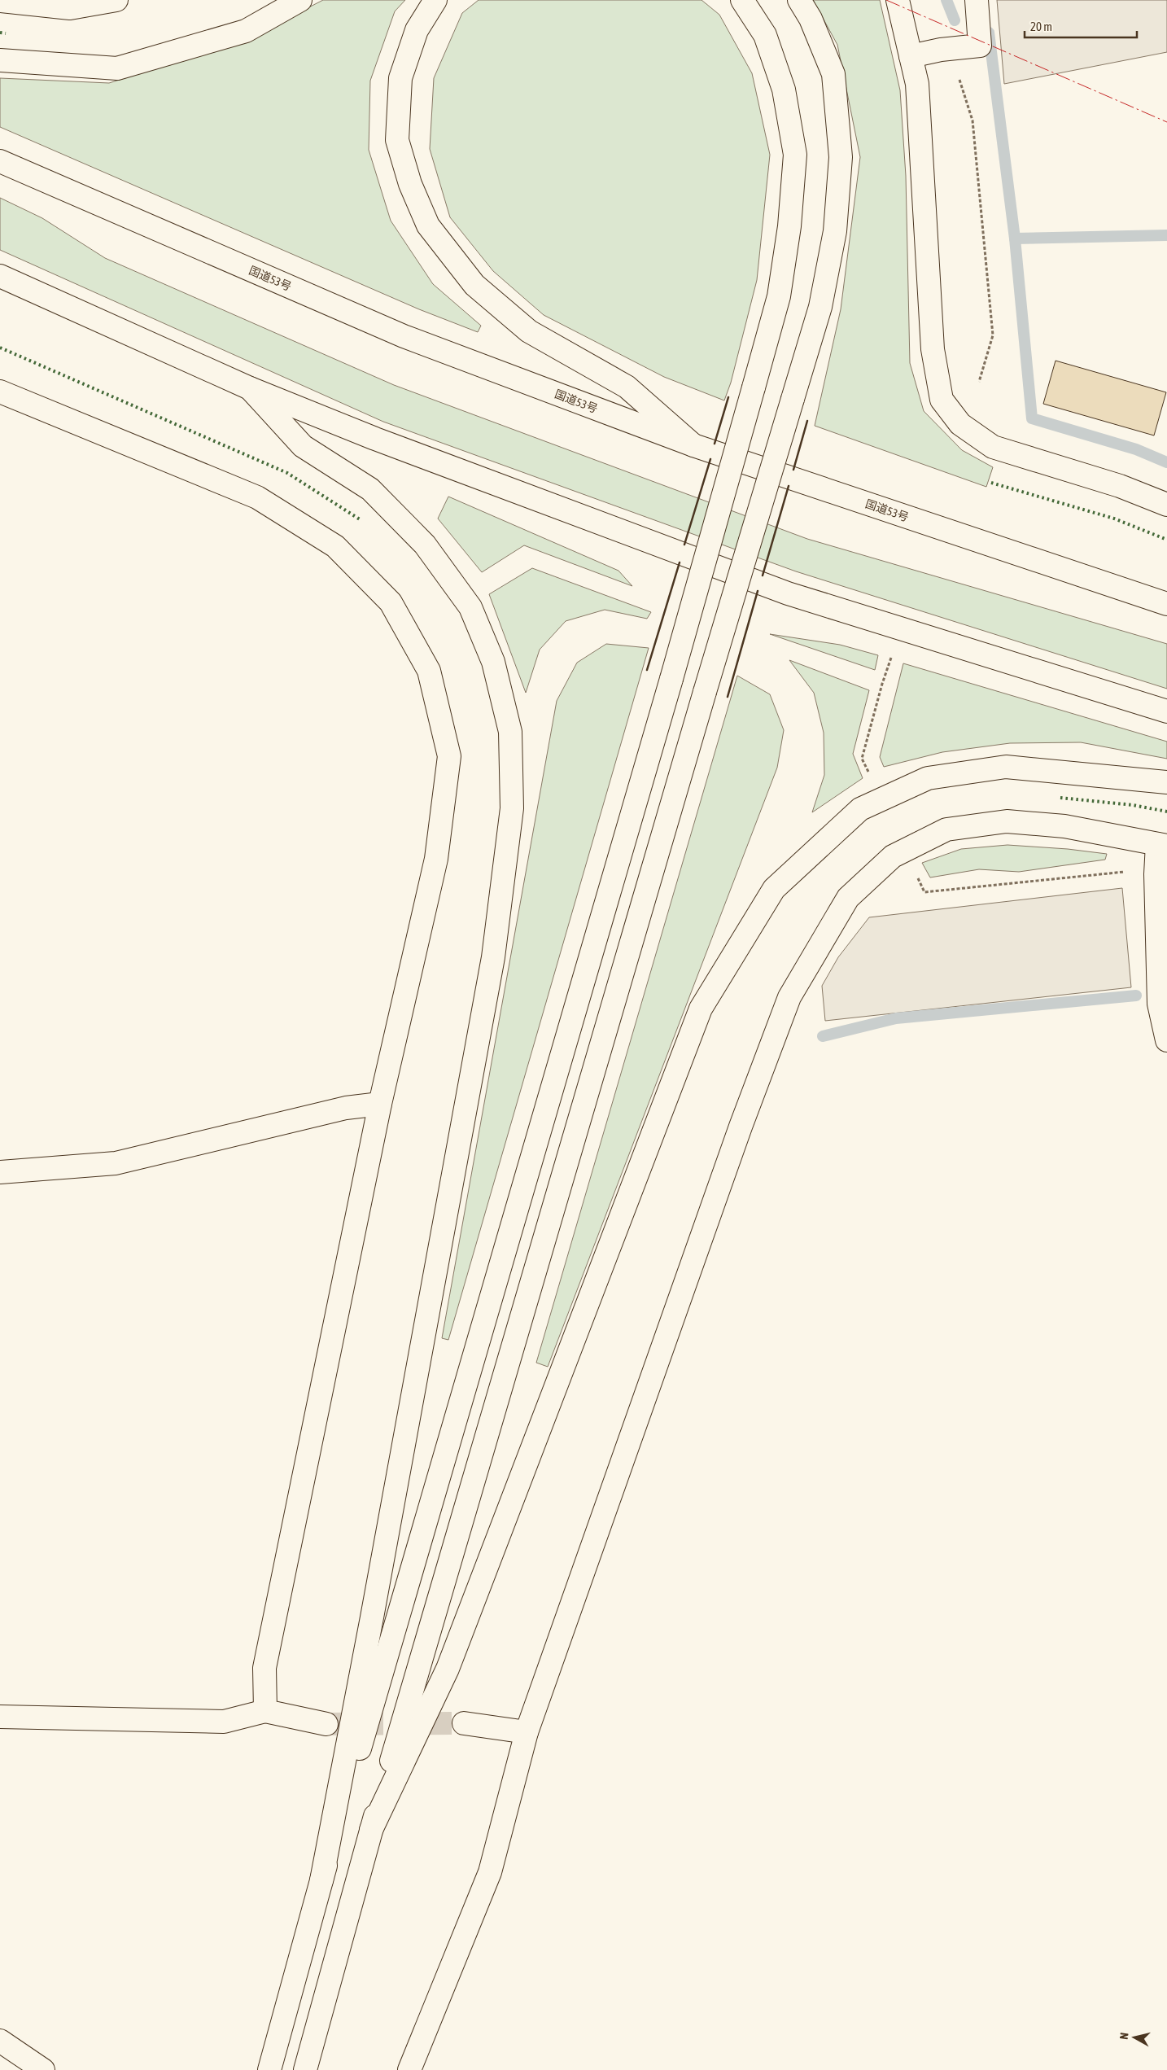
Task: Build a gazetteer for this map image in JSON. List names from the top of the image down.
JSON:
{
  "streets": {
    "main road": ["国道53号"]
  },
  "scale_bar": "20 m",
  "north": "left"
}
